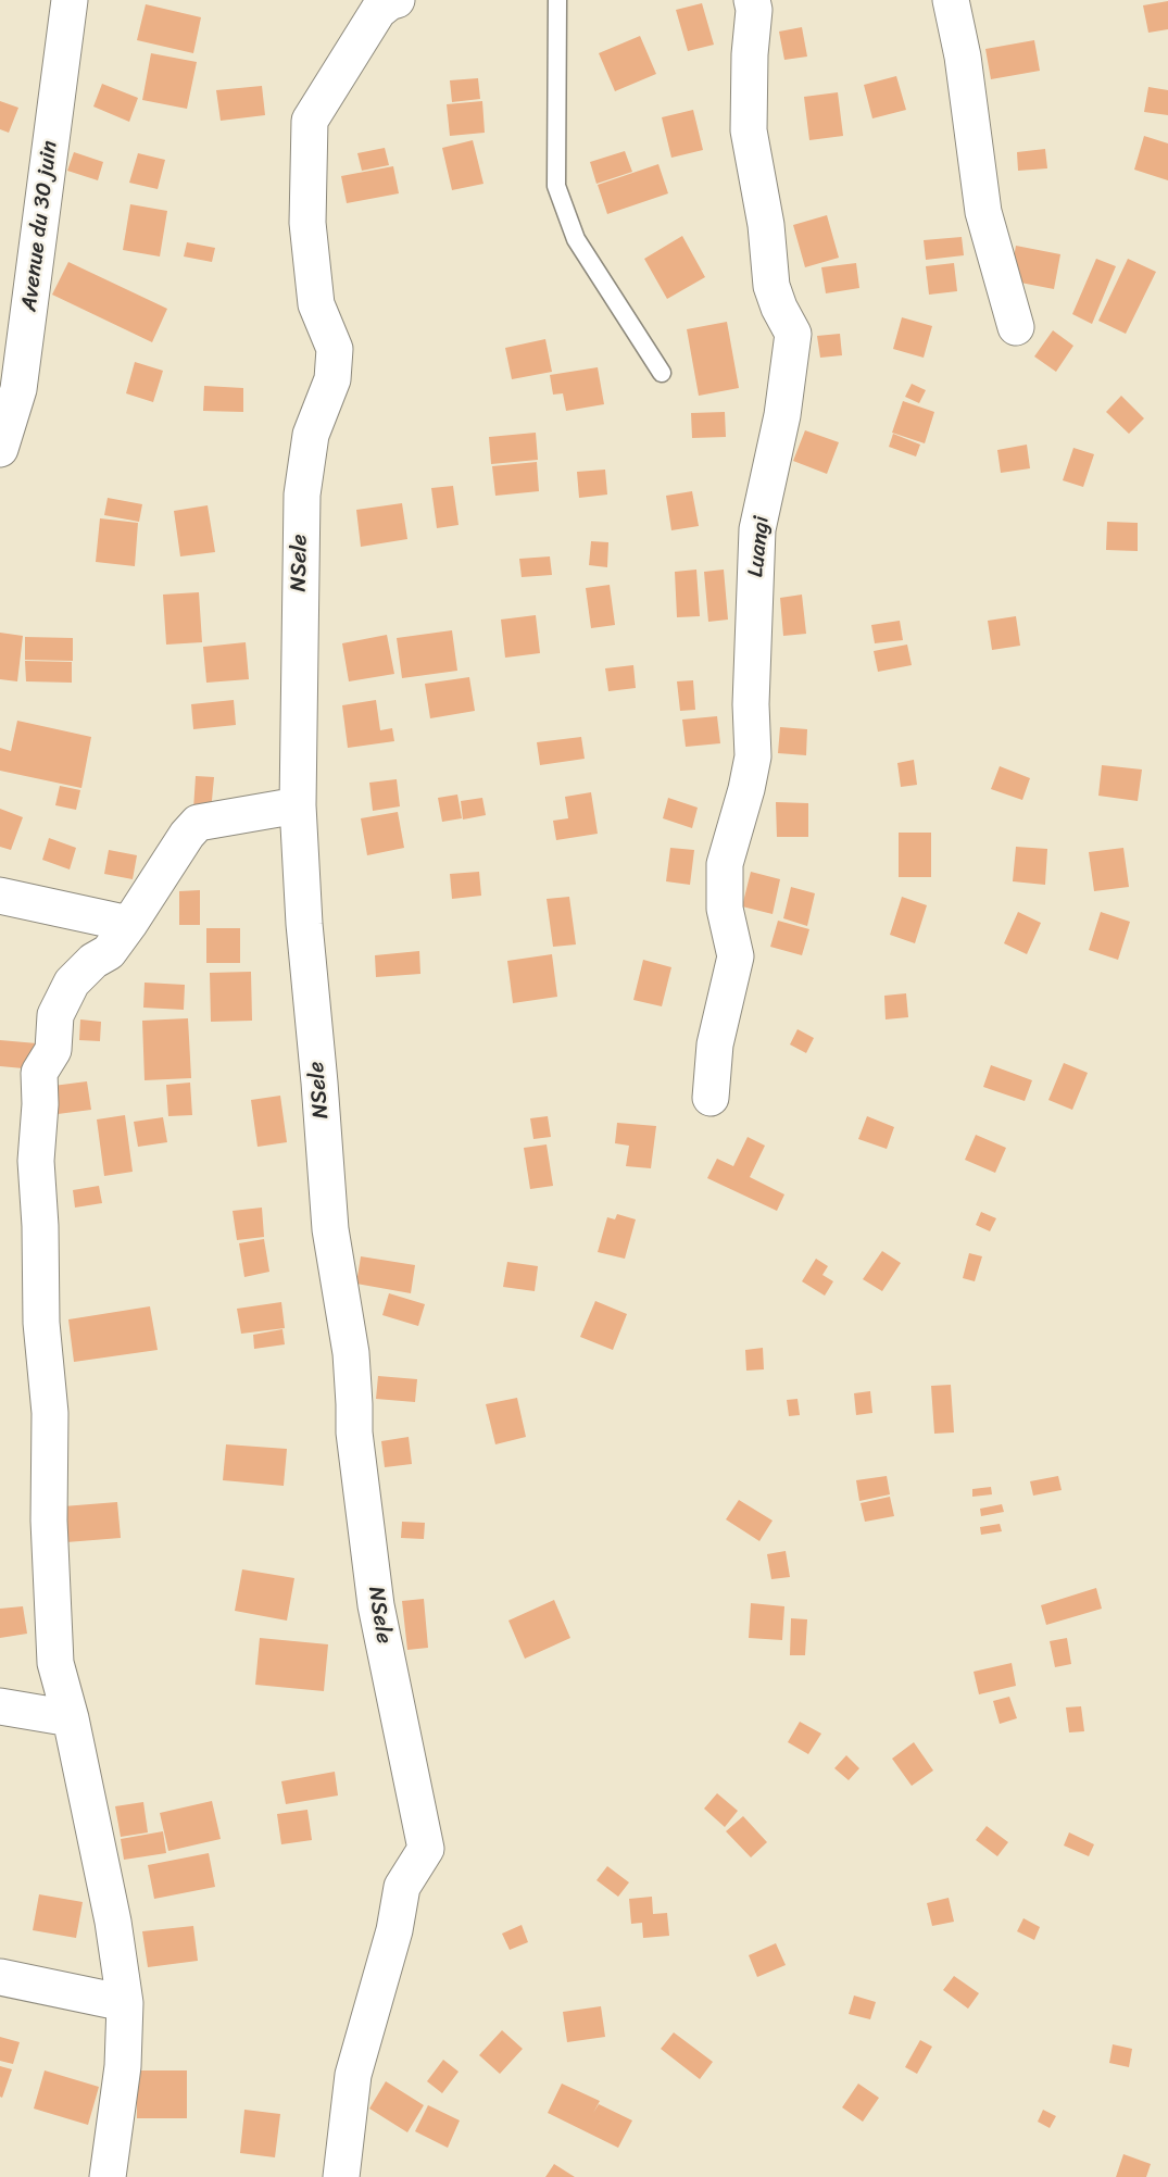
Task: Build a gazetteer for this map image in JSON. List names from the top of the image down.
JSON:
{
  "streets": {
    "street": ["Avenue du 30 juin", "Luangi", "NSele"]
  }
}
